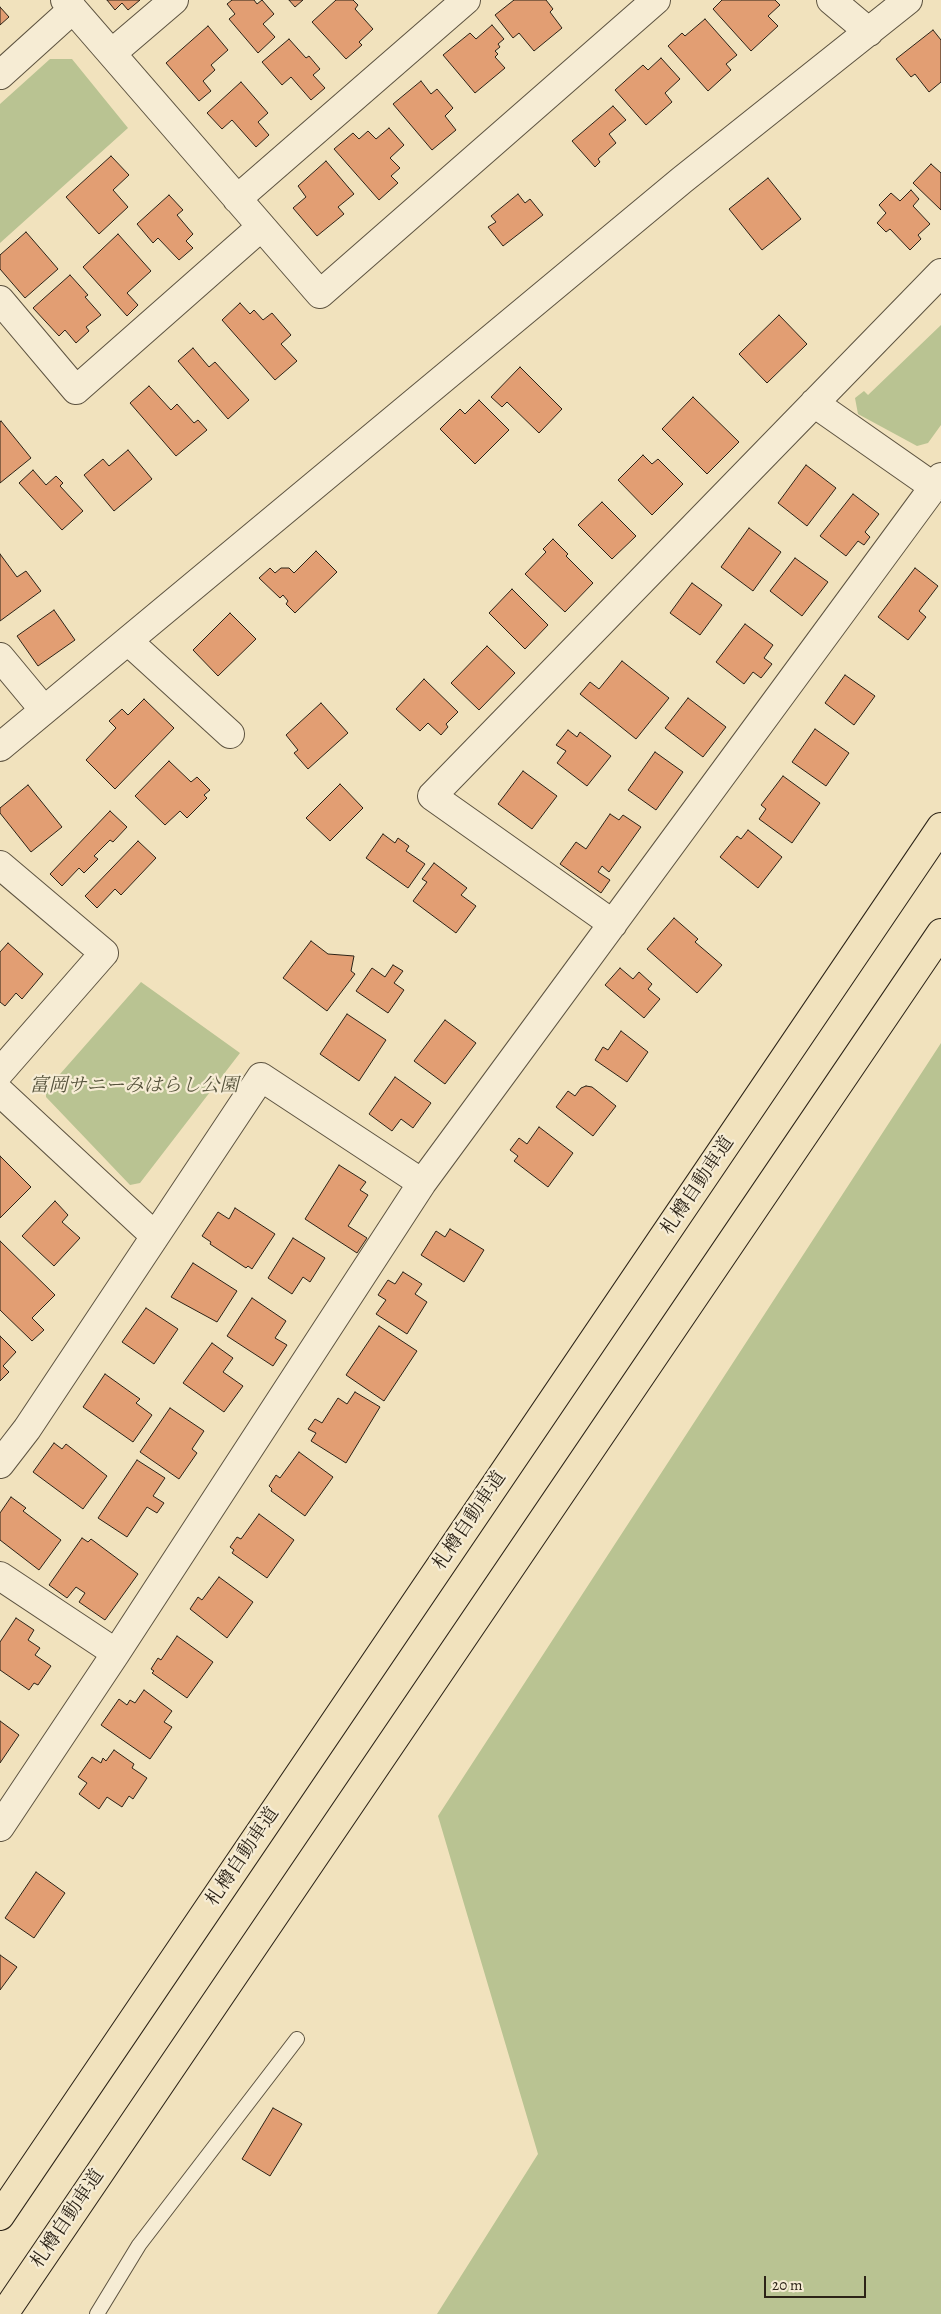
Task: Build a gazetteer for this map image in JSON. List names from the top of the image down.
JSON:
{
  "streets": {
    "highway": ["札樽自動車道"]
  },
  "parks": ["富岡サニーみはらし公園"],
  "scale_bar": "20 m"
}
